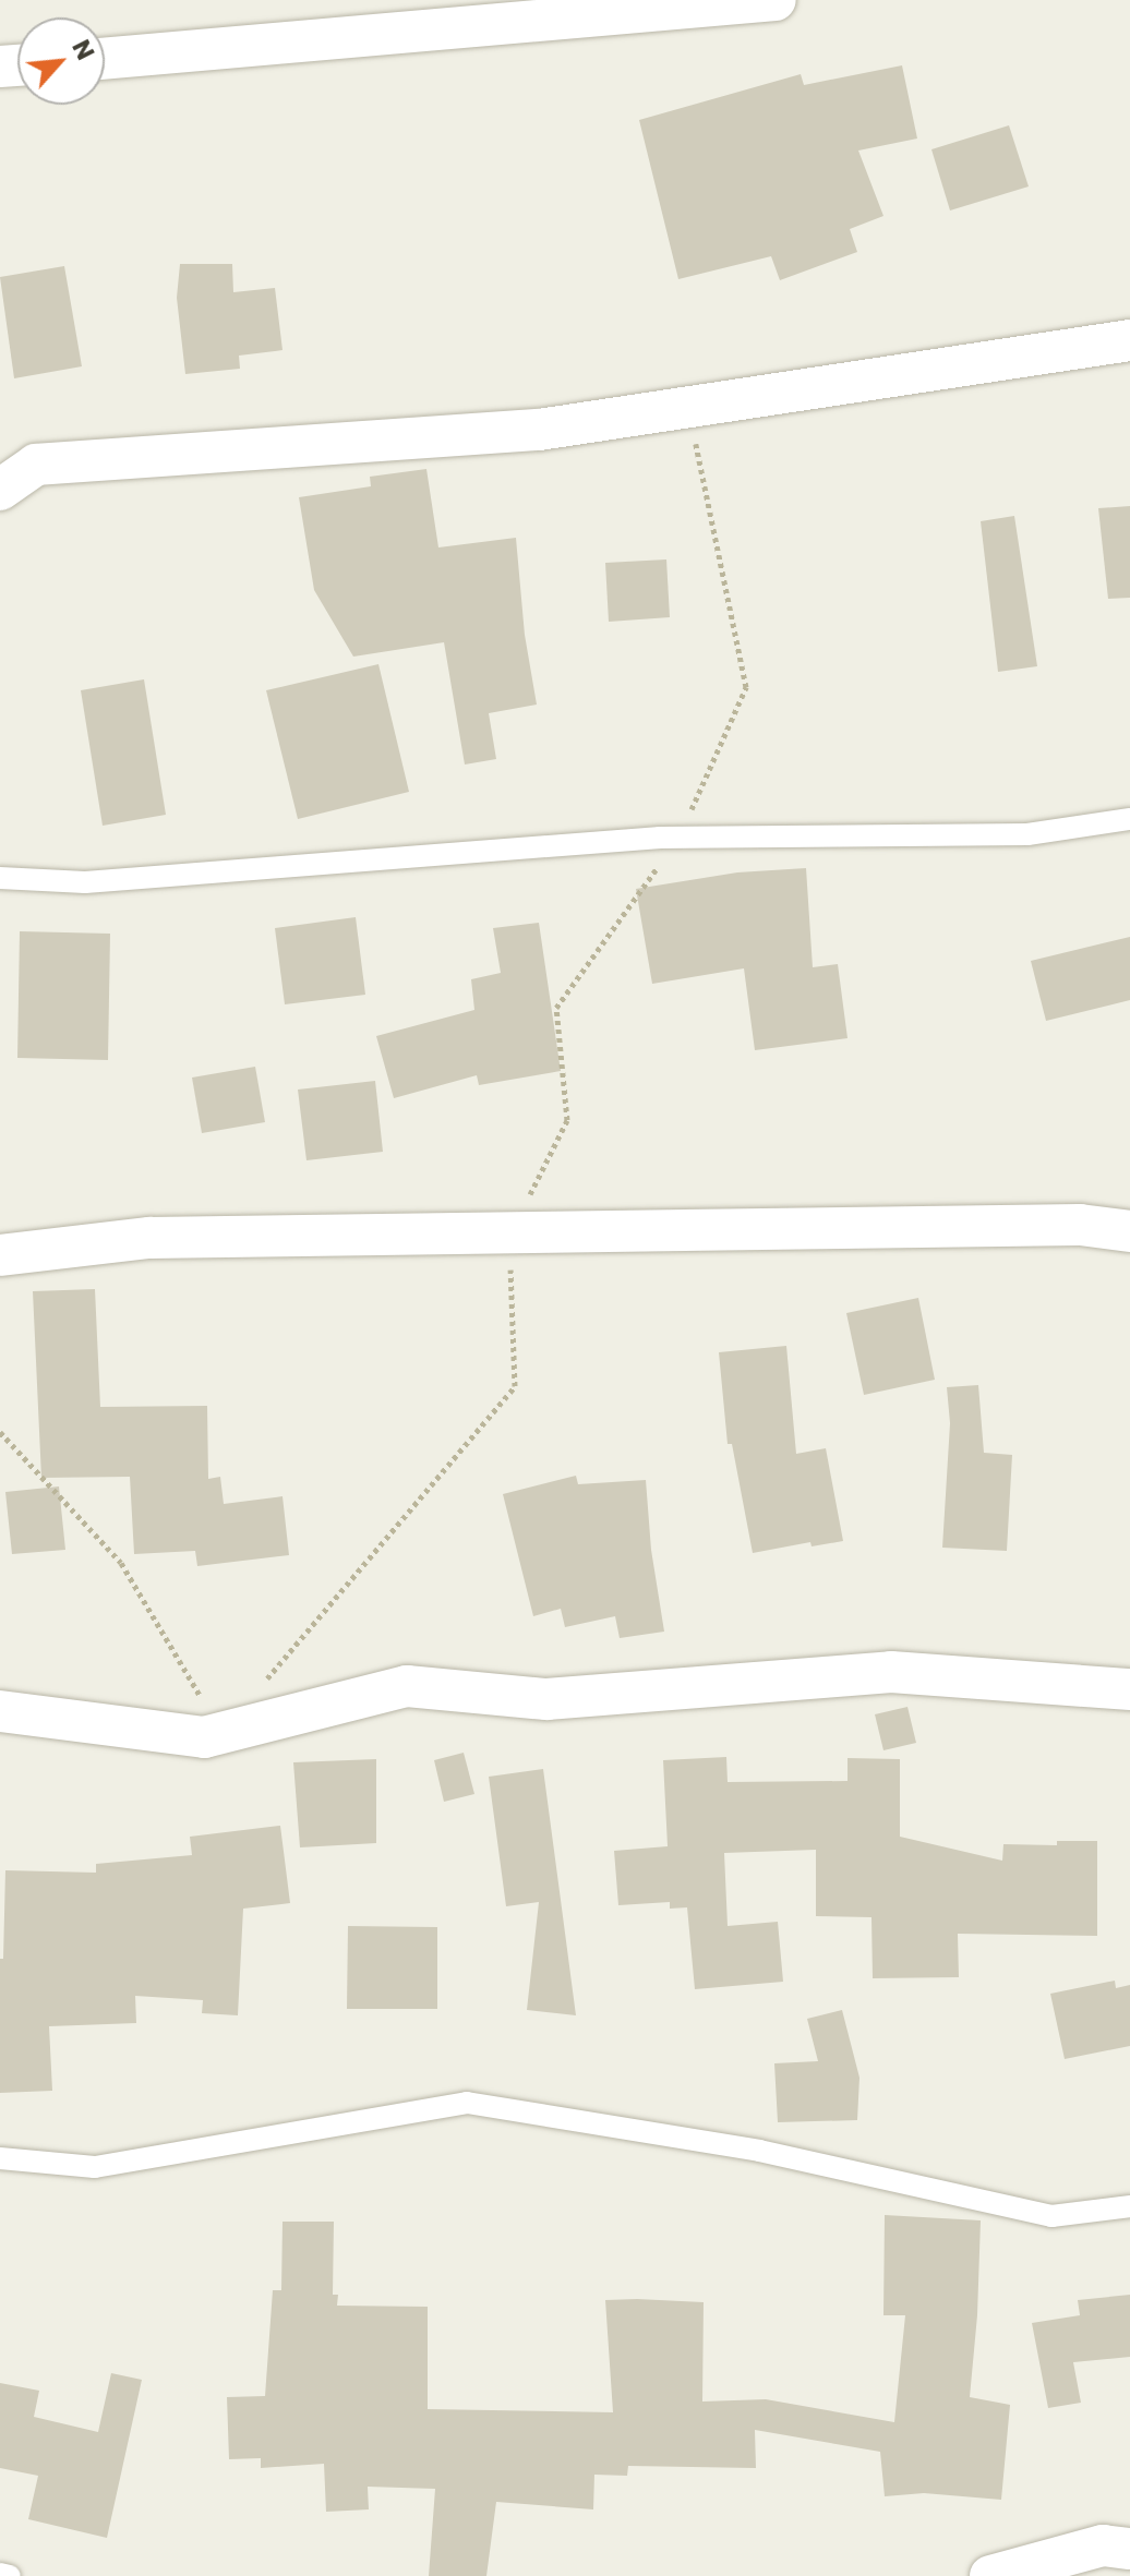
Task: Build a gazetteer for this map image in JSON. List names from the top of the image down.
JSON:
{
  "north": "top right"
}
